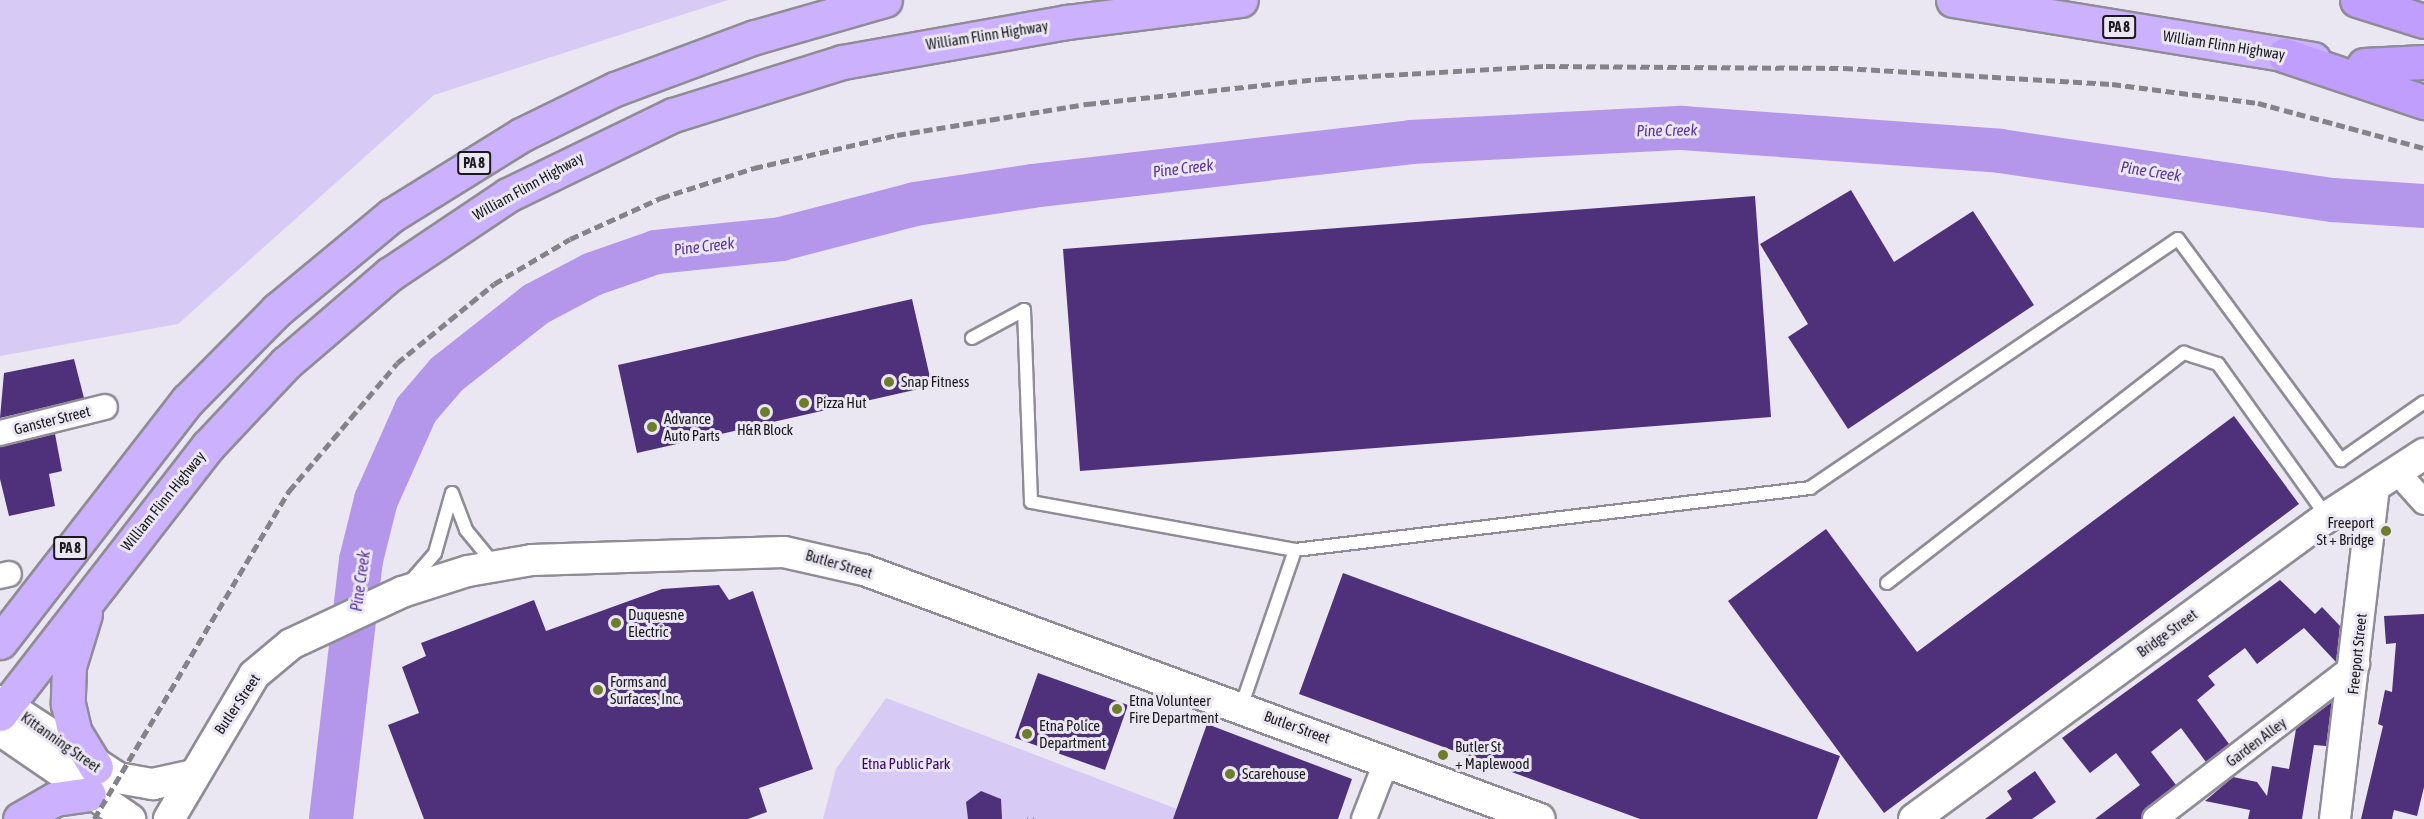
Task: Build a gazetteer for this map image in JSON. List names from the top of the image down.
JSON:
{
  "streets": {
    "highway": ["PA 8", "William Flinn Highway"],
    "street": [
      "Ganster Street",
      "Butler Street",
      "Bridge Street",
      "Freeport Street",
      "Kittanning Street",
      "Garden Alley"
    ]
  },
  "crossings": [
    ["William Flinn Highway", "Kittanning Street"],
    ["Butler Street", "Kittanning Street"],
    ["Bridge Street", "Freeport Street"],
    ["Freeport Street", "Garden Alley"]
  ],
  "water": ["Pine Creek"],
  "parks": ["Etna Public Park"],
  "places": [
    "Snap Fitness",
    "Pizza Hut",
    "H&R Block",
    "Advance Auto Parts",
    "Freeport St + Bridge",
    "Duquesne Electric",
    "Forms and Surfaces, Inc.",
    "Etna Volunteer Fire Department",
    "Etna Police Department",
    "Butler St + Maplewood",
    "Scarehouse"
  ]
}
